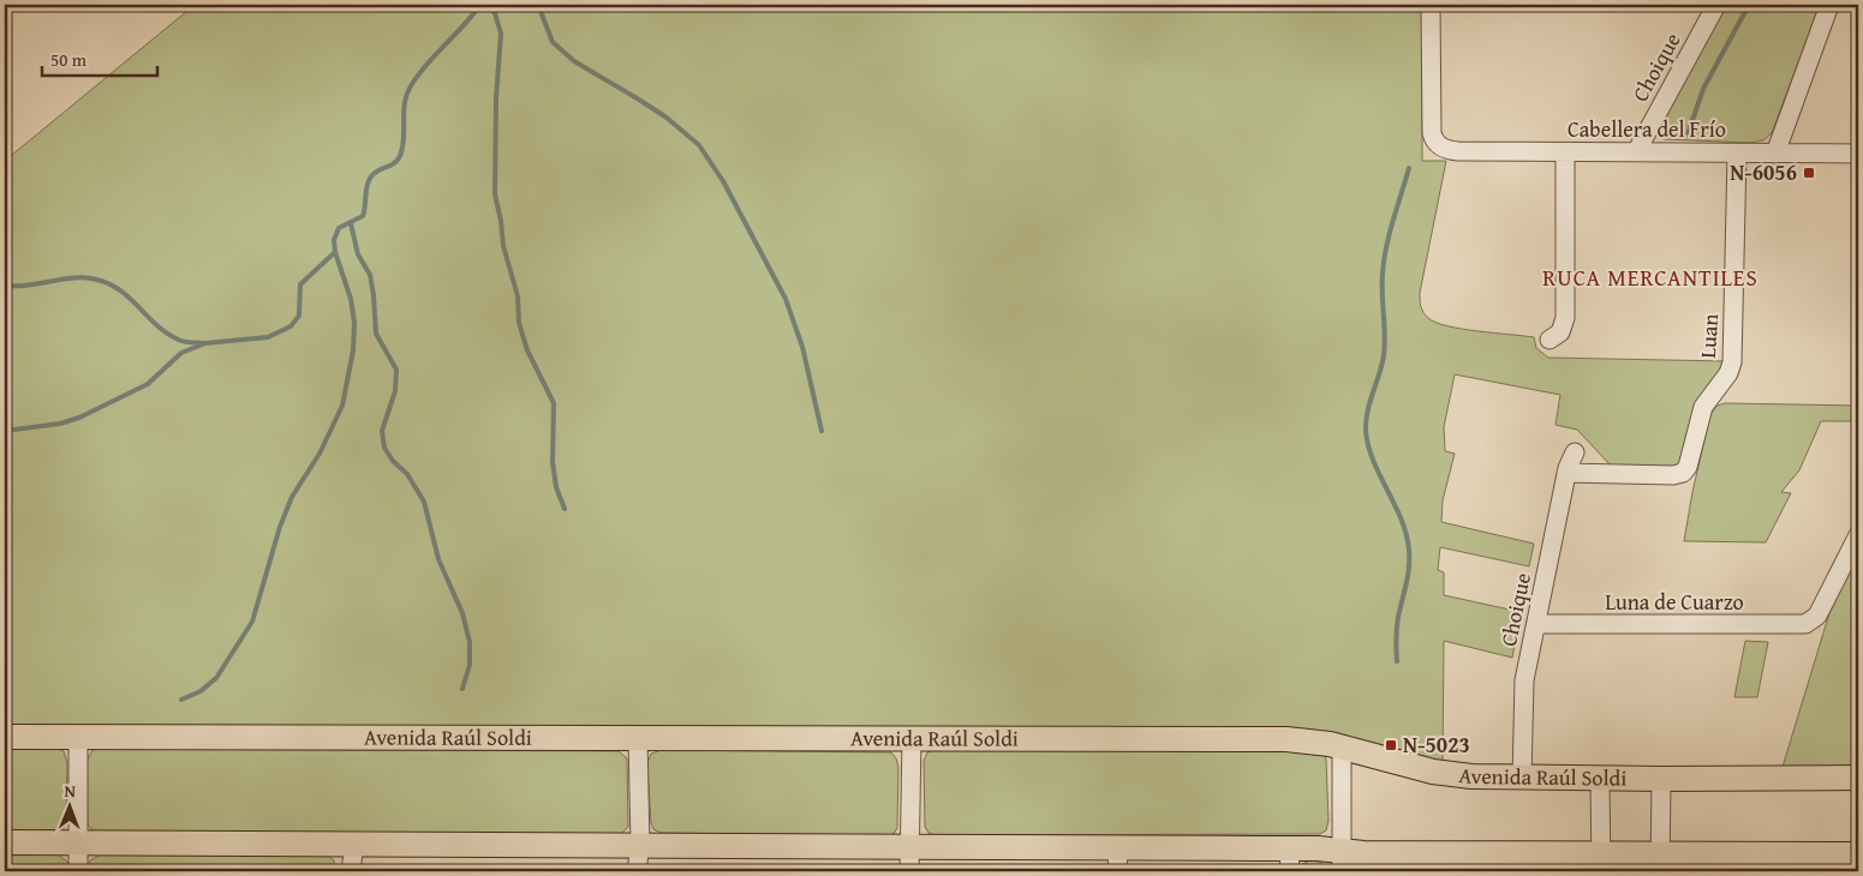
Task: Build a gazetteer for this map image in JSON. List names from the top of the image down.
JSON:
{
  "streets": {
    "main road": ["Avenida Raúl Soldi"],
    "street": [
      "Choique",
      "Cabellera del Frío",
      "Luan",
      "Luna de Cuarzo"
    ]
  },
  "crossings": [
    ["Choique", "Cabellera del Frío"],
    ["Choique", "Luan"],
    ["Choique", "Luna de Cuarzo"],
    ["Choique", "Avenida Raúl Soldi"],
    ["Cabellera del Frío", "Luan"]
  ],
  "districts": ["RUCA MERCANTILES"],
  "places": {
    "transit": ["N-6056", "N-5023"]
  },
  "scale_bar": "50 m",
  "north": "top"
}
